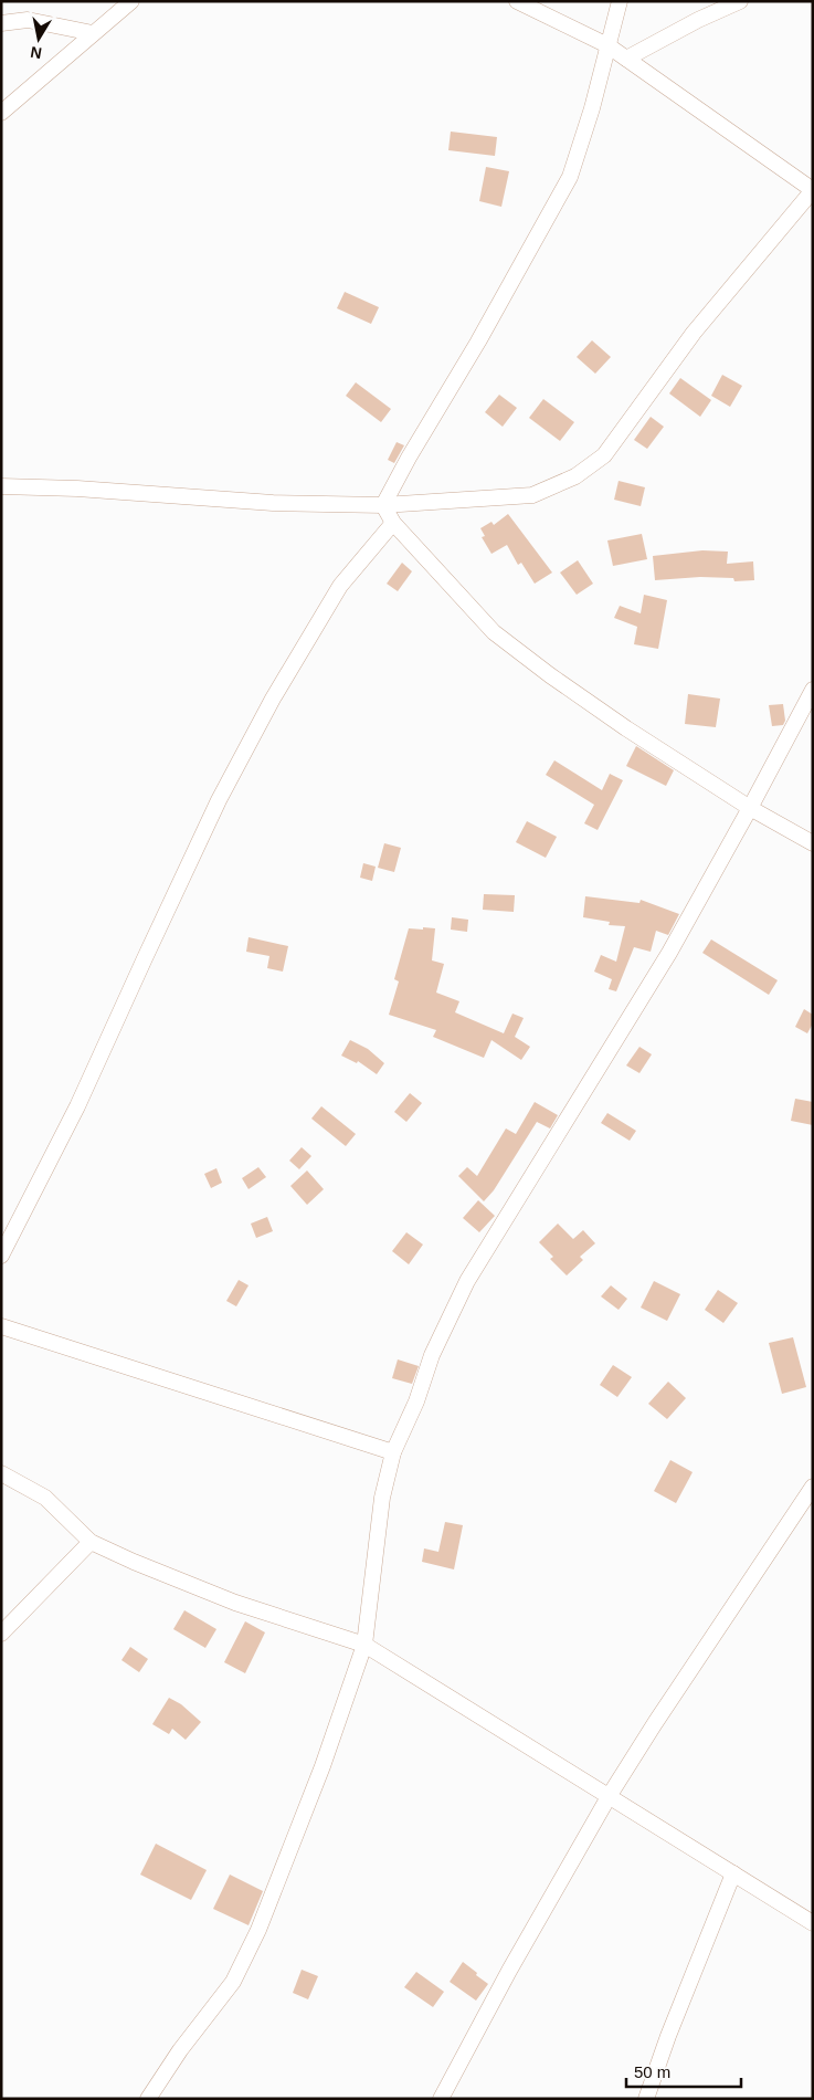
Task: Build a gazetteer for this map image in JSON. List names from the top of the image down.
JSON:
{
  "scale_bar": "50 m",
  "north": "bottom"
}
